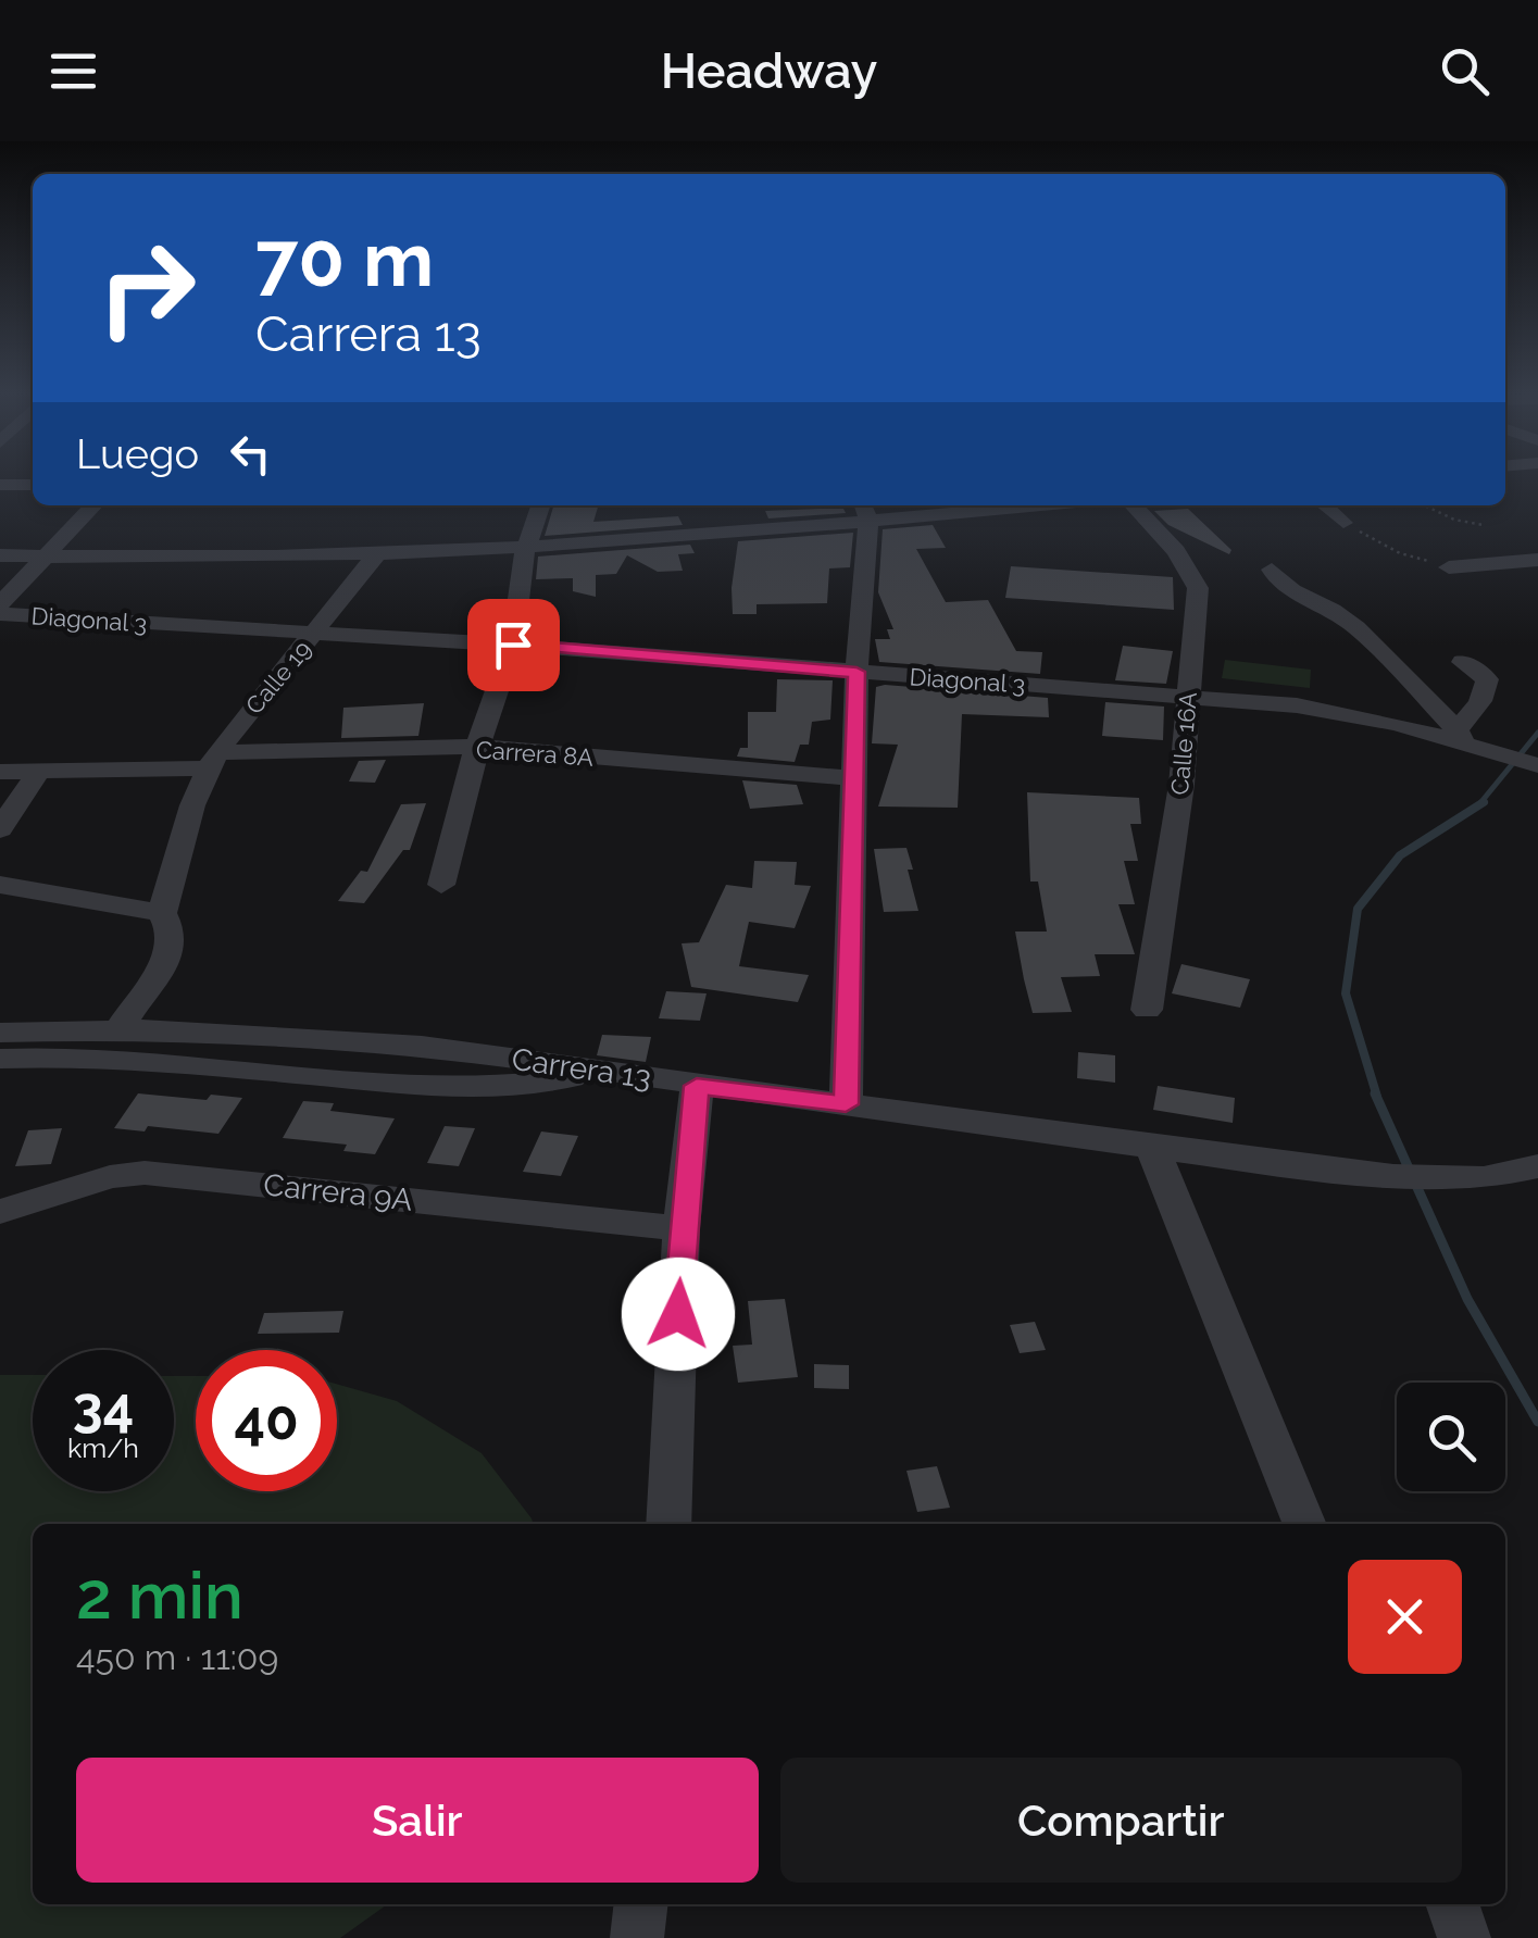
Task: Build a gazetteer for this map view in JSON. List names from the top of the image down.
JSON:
{
  "streets": {
    "street": [
      "Diagonal 3",
      "Calle 19",
      "Calle 16A",
      "Carrera 8A",
      "Carrera 13",
      "Carrera 9A"
    ]
  },
  "crossings": [
    ["Diagonal 3", "Calle 19"],
    ["Diagonal 3", "Calle 16A"],
    ["Calle 19", "Carrera 8A"],
    ["Calle 19", "Carrera 13"]
  ],
  "page": {
    "header": "Headway",
    "turn": ["70 m", "Carrera 13"],
    "then": "Luego",
    "speed": "34 km/h",
    "limit": "40",
    "heading": ["2 min", "450 m · 11:09"],
    "buttons": ["Salir", "Compartir"]
  }
}
